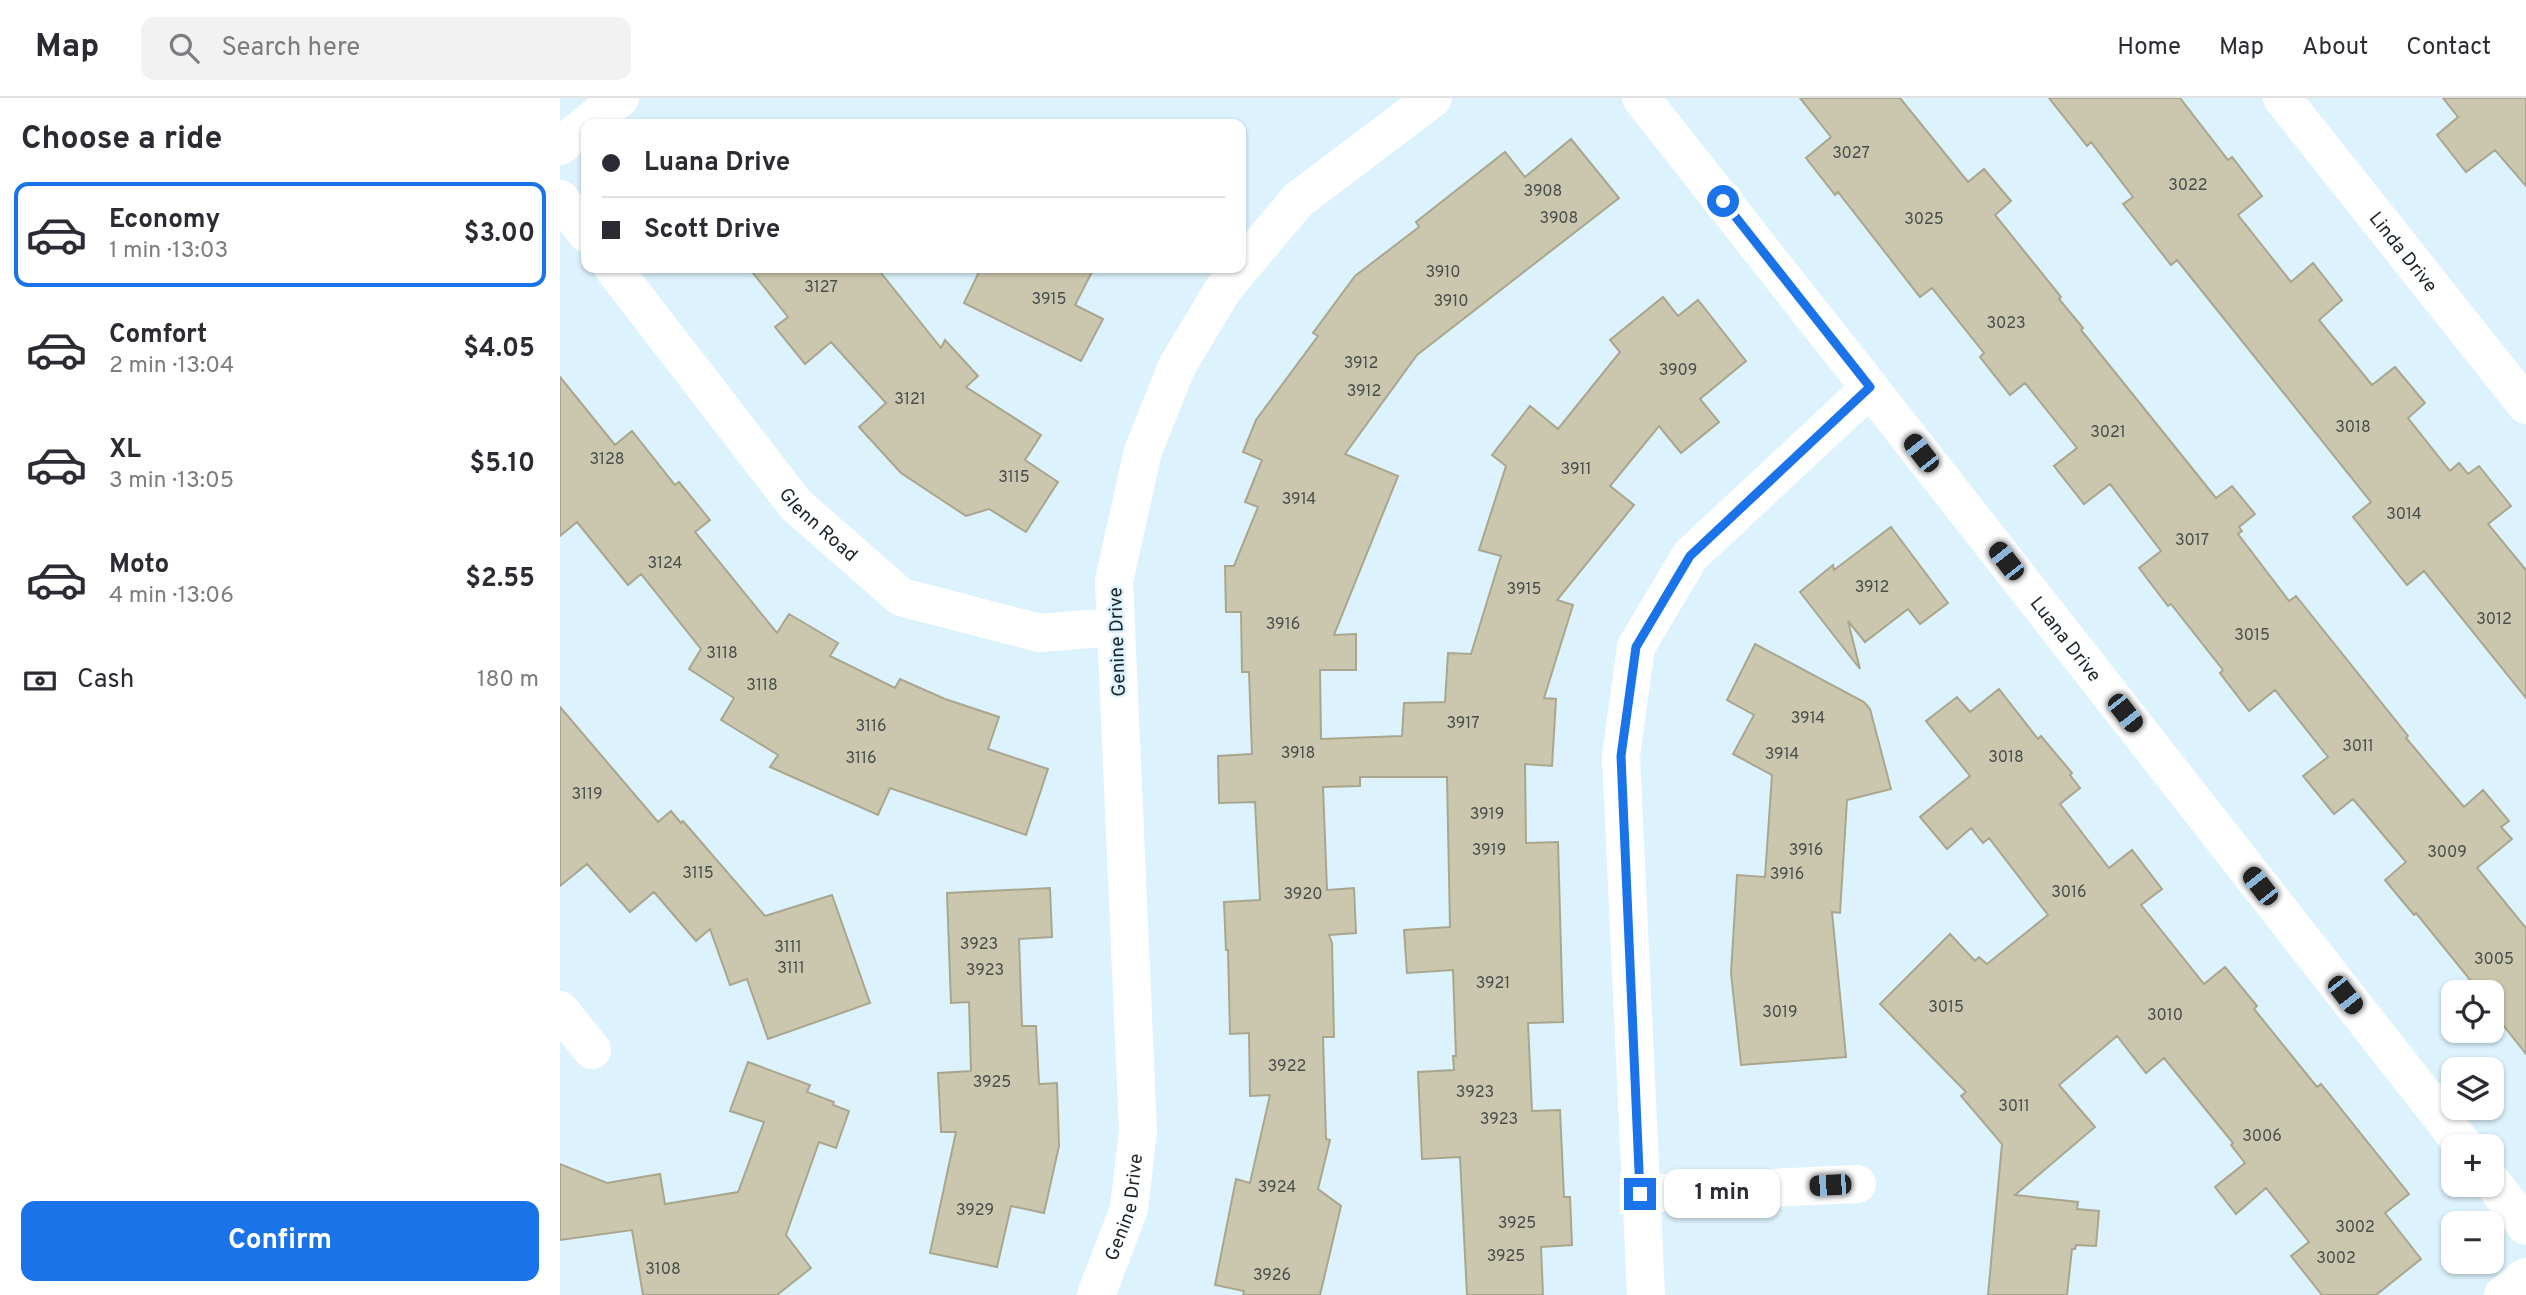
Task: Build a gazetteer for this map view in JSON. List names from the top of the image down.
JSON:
{
  "streets": {
    "street": [
      "Linda Drive",
      "Glenn Road",
      "Luana Drive",
      "Genine Drive"
    ]
  },
  "crossings": [
    ["Glenn Road", "Genine Drive"]
  ],
  "house_numbers": [
    "3027",
    "3022",
    "3908",
    "3908",
    "3025",
    "3910",
    "3127",
    "3915",
    "3910",
    "3023",
    "3912",
    "3909",
    "3912",
    "3121",
    "3018",
    "3021",
    "3128",
    "3911",
    "3115",
    "3914",
    "3014",
    "3017",
    "3124",
    "3912",
    "3915",
    "3012",
    "3916",
    "3015",
    "3118",
    "3118",
    "3914",
    "3917",
    "3116",
    "3011",
    "3918",
    "3914",
    "3018",
    "3116",
    "3119",
    "3919",
    "3919",
    "3916",
    "3009",
    "3115",
    "3916",
    "3016",
    "3920",
    "3923",
    "3111",
    "3005",
    "3111",
    "3923",
    "3921",
    "3015",
    "3019",
    "3010",
    "3922",
    "3925",
    "3923",
    "3011",
    "3923",
    "3006",
    "3924",
    "3929",
    "3925",
    "3002",
    "3925",
    "3002",
    "3108",
    "3926"
  ],
  "page": {
    "header": "Map",
    "search": "Search here",
    "nav": [
      "Home",
      "Map",
      "About",
      "Contact"
    ],
    "heading": "Choose a ride",
    "banner": ["Luana Drive", "Scott Drive"],
    "list": [
      {
        "name": "Economy",
        "note": "1 min · 13:03",
        "value": "$3.00"
      },
      {
        "name": "Comfort",
        "note": "2 min · 13:04",
        "value": "$4.05"
      },
      {
        "name": "XL",
        "note": "3 min · 13:05",
        "value": "$5.10"
      },
      {
        "name": "Moto",
        "note": "4 min · 13:06",
        "value": "$2.55"
      }
    ],
    "pay": ["Cash", "180 m"],
    "map_buttons": ["+", "−"],
    "bubble": "1 min",
    "buttons": "Confirm"
  }
}
